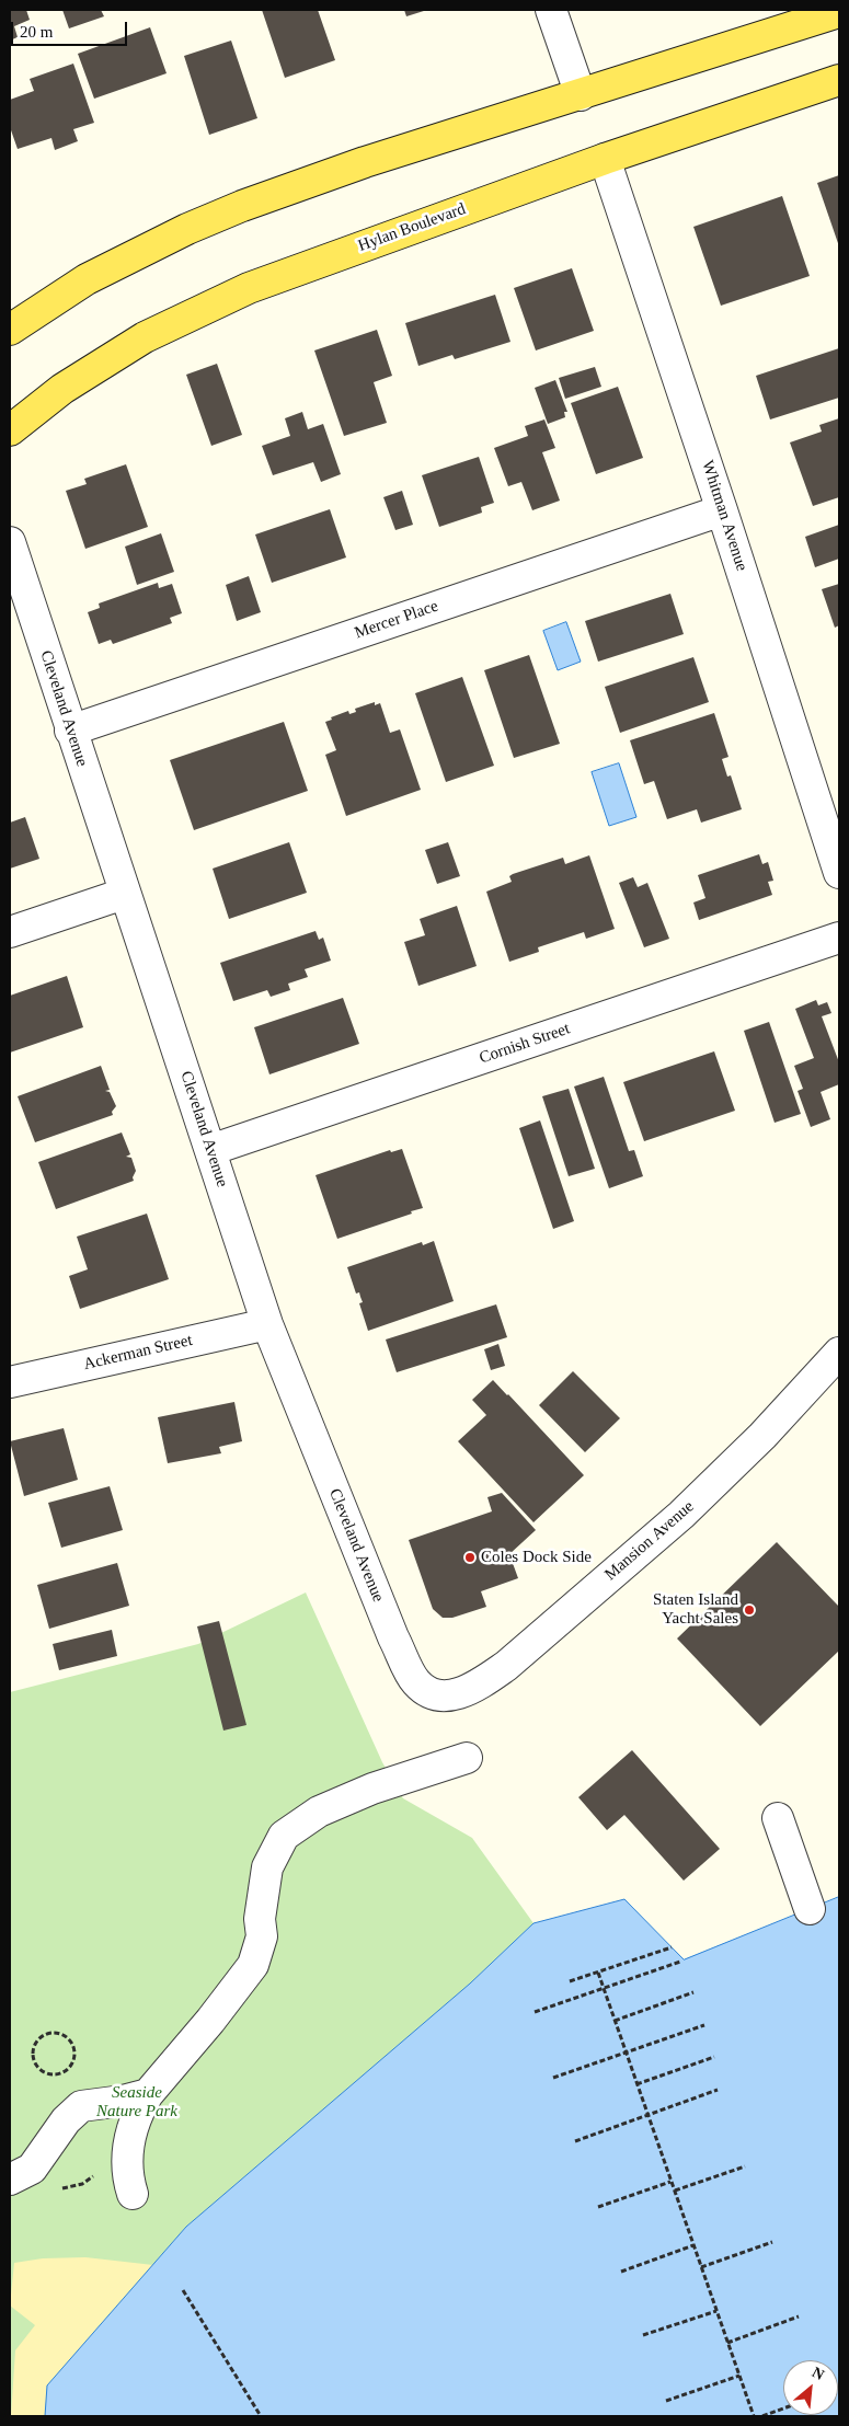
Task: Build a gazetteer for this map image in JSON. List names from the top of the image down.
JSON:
{
  "streets": {
    "main road": ["Hylan Boulevard"],
    "street": [
      "Whitman Avenue",
      "Mercer Place",
      "Cleveland Avenue",
      "Cornish Street",
      "Ackerman Street",
      "Mansion Avenue"
    ]
  },
  "crossings": [
    ["Hylan Boulevard", "Whitman Avenue"],
    ["Whitman Avenue", "Mercer Place"],
    ["Mercer Place", "Cleveland Avenue"],
    ["Cleveland Avenue", "Cornish Street"],
    ["Cleveland Avenue", "Ackerman Street"],
    ["Cleveland Avenue", "Mansion Avenue"]
  ],
  "parks": ["Seaside Nature Park"],
  "places": ["Coles Dock Side", "Staten Island Yacht Sales"],
  "scale_bar": "20 m",
  "north": "top right"
}
